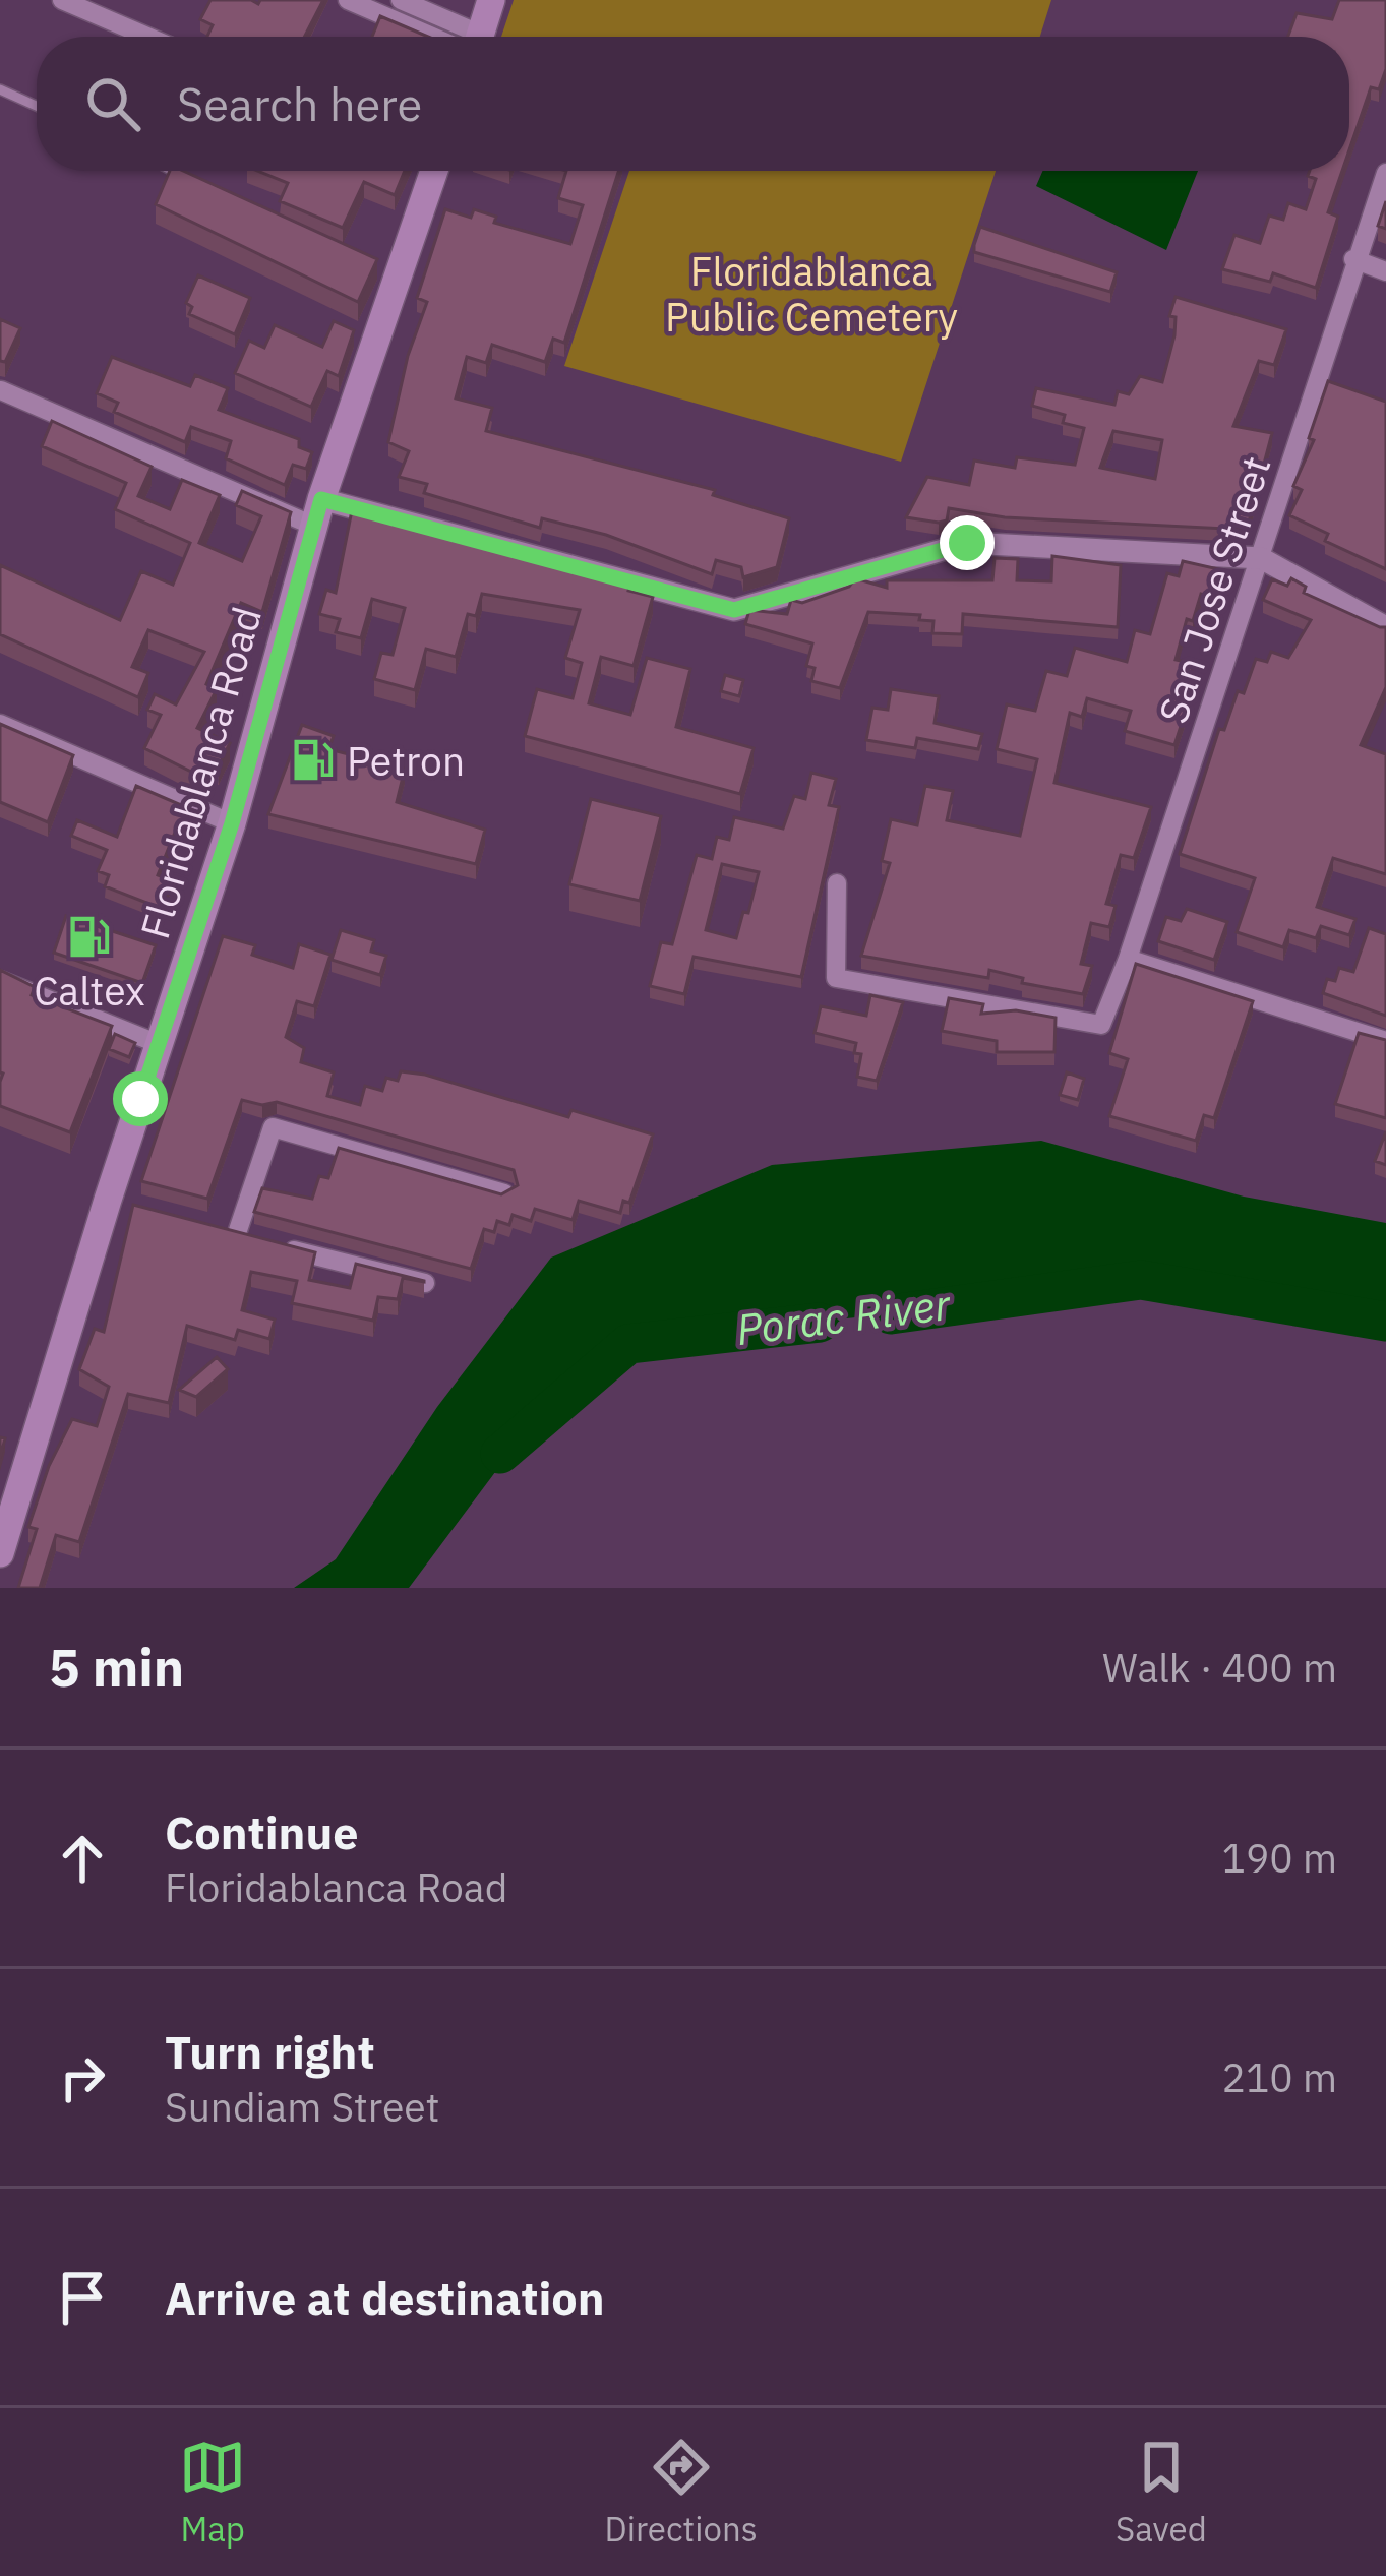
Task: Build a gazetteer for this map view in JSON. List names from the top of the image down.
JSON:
{
  "streets": {
    "main road": ["Floridablanca Road"],
    "street": ["San Jose Street"]
  },
  "water": ["Porac River"],
  "parks": ["Floridablanca Public Cemetery"],
  "places": {
    "fuel station": ["Petron", "Caltex"]
  },
  "page": {
    "search": "Search here",
    "heading": ["5 min", "Walk · 400 m"],
    "list": [
      ["Continue", "Floridablanca Road", "190 m"],
      ["Turn right", "Sundiam Street", "210 m"],
      "Arrive at destination"
    ],
    "nav": ["Map", "Directions", "Saved"]
  }
}
